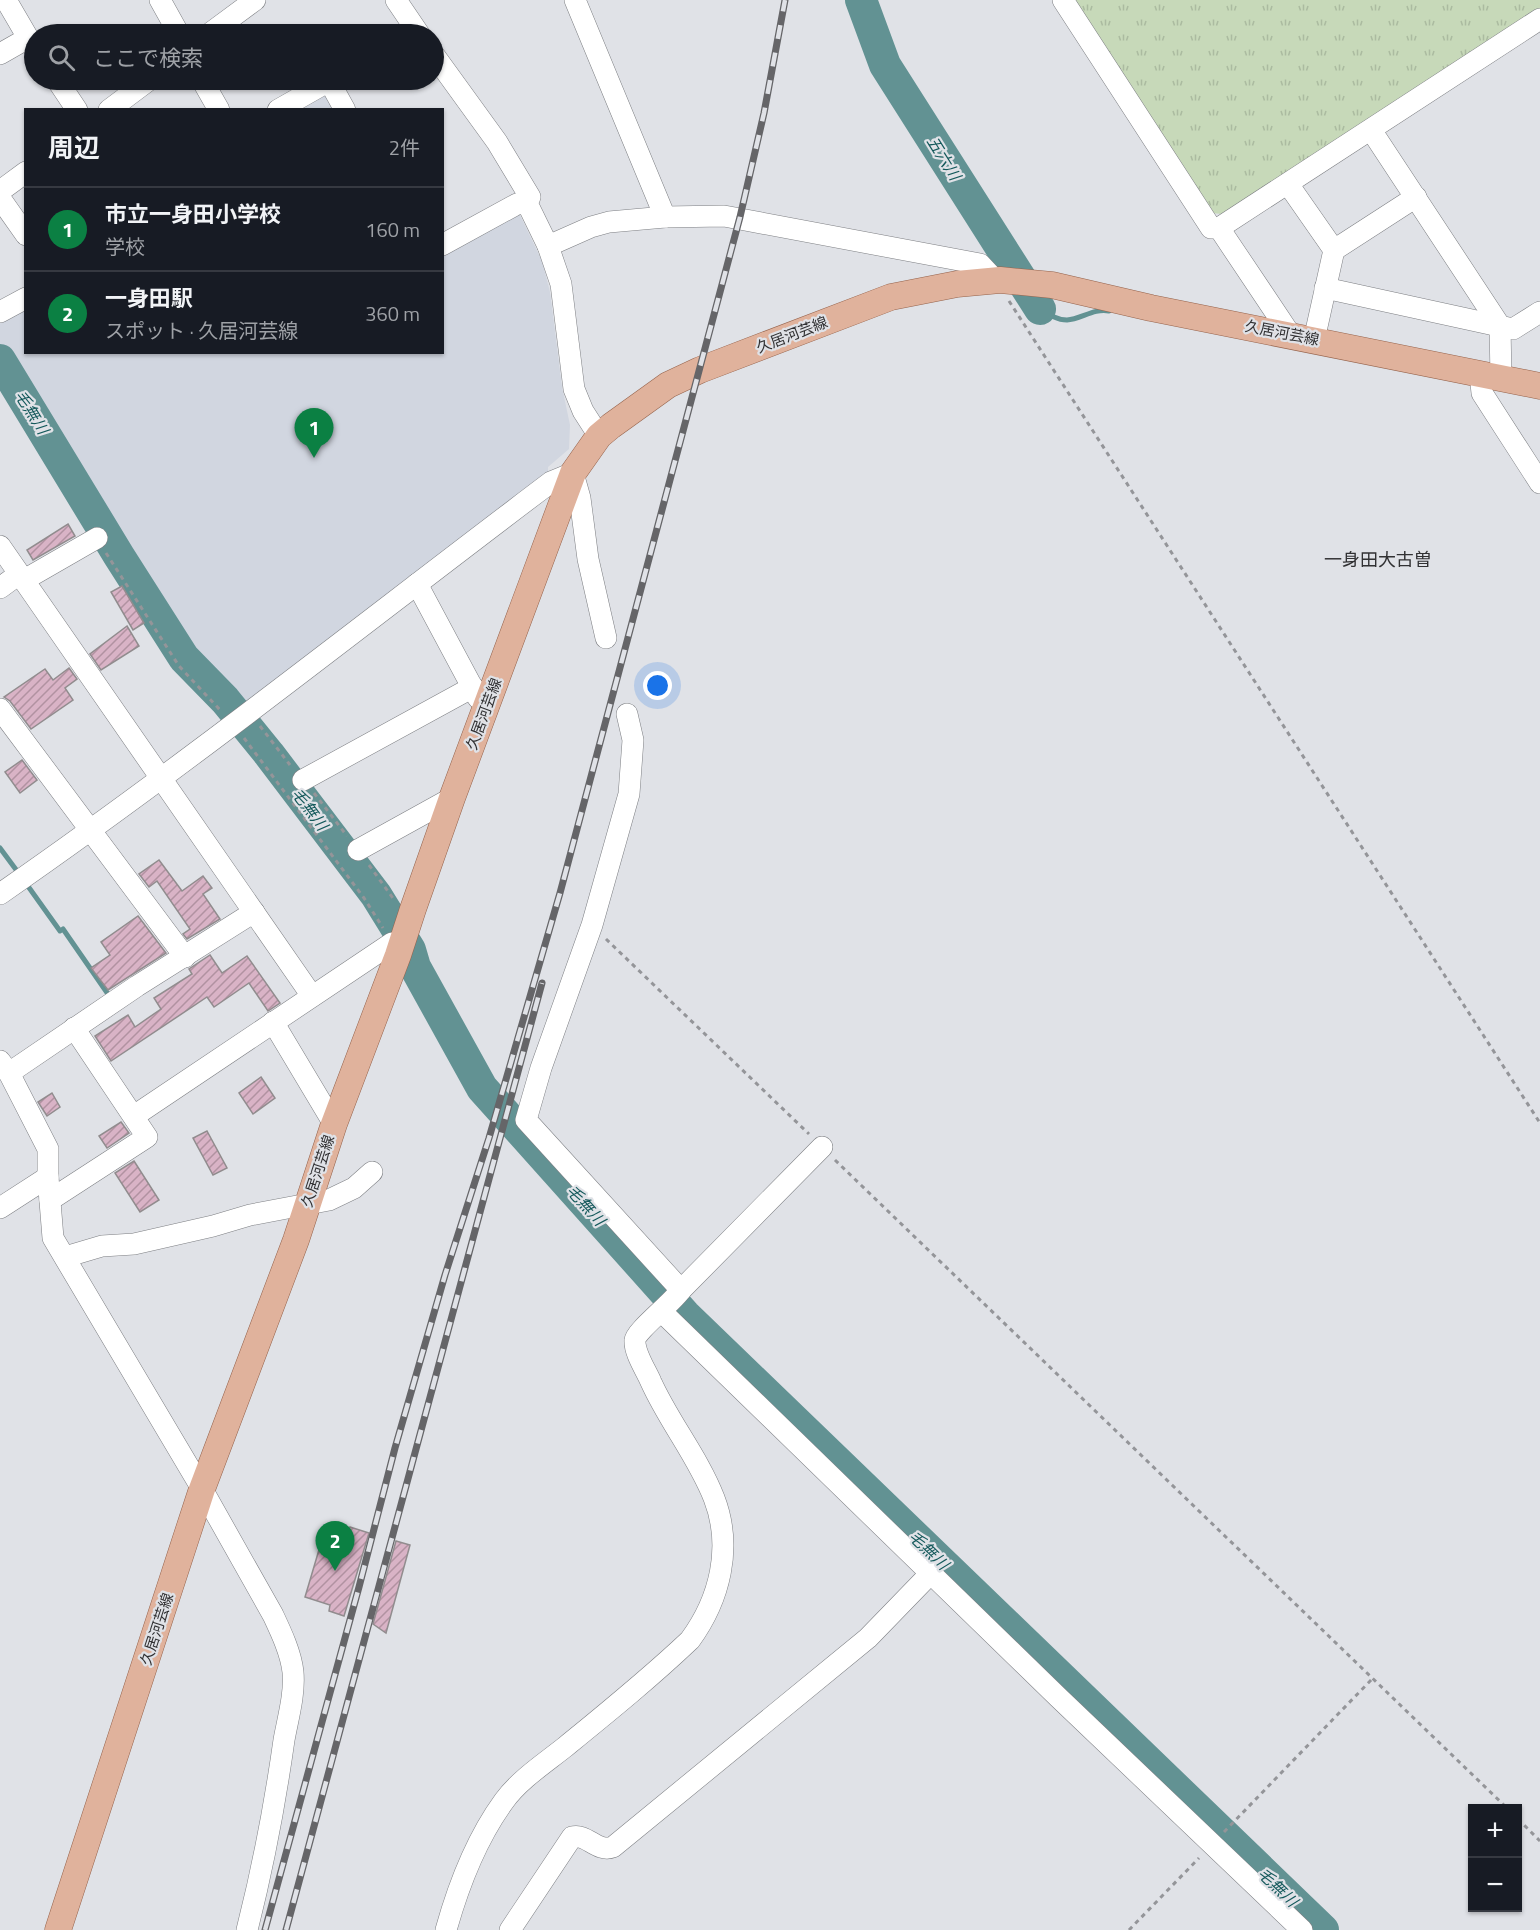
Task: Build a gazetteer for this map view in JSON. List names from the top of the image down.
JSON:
{
  "streets": {
    "main road": ["久居河芸線"]
  },
  "districts": ["一身田大古曽"],
  "water": ["五六川", "毛無川"],
  "page": {
    "search": "ここで検索",
    "heading": ["周辺", "2件"],
    "list": [
      {
        "mark": "1",
        "name": "市立一身田小学校",
        "note": "学校",
        "value": "160 m"
      },
      {
        "mark": "2",
        "name": "一身田駅",
        "note": "スポット · 久居河芸線",
        "value": "360 m"
      }
    ],
    "pins": ["1", "2"],
    "map_buttons": ["+", "−"]
  }
}
